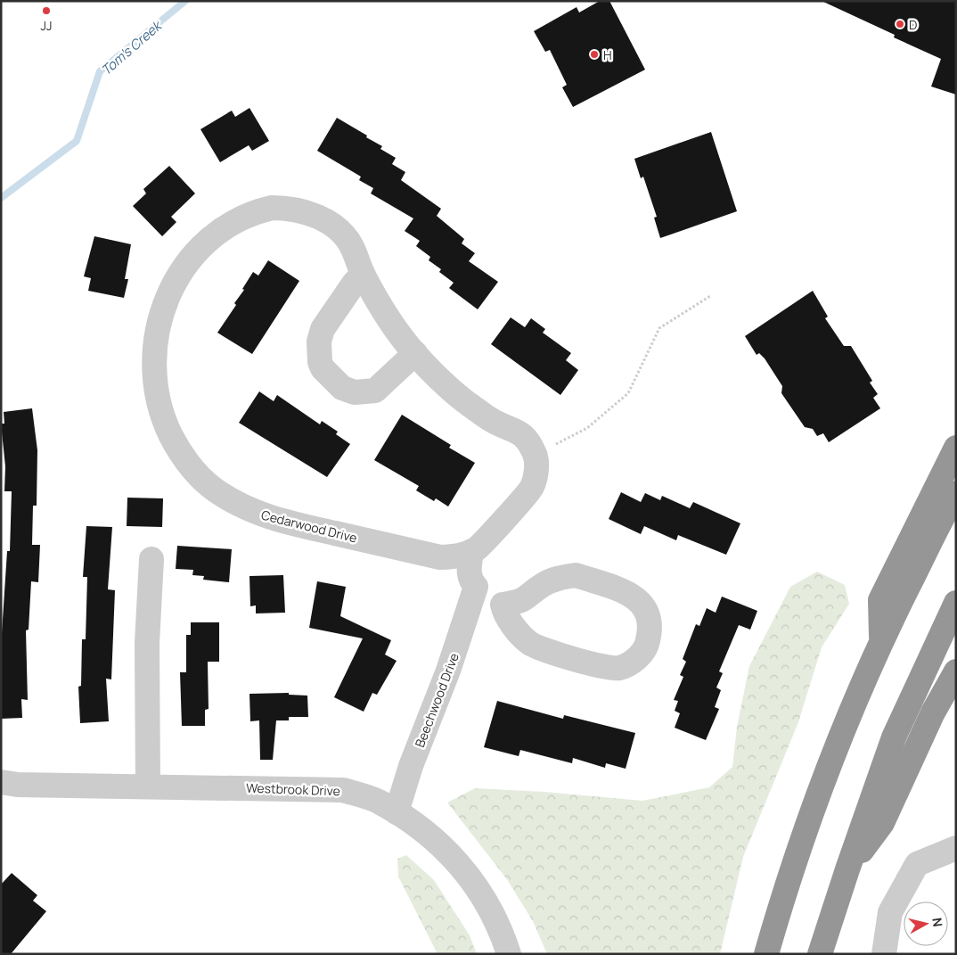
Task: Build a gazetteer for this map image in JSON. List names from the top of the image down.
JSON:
{
  "streets": {
    "street": ["Cedarwood Drive", "Beechwood Drive", "Westbrook Drive"]
  },
  "crossings": [
    ["Beechwood Drive", "Westbrook Drive"]
  ],
  "water": ["Tom's Creek"],
  "places": ["JJ", "D", "H"],
  "north": "right"
}
